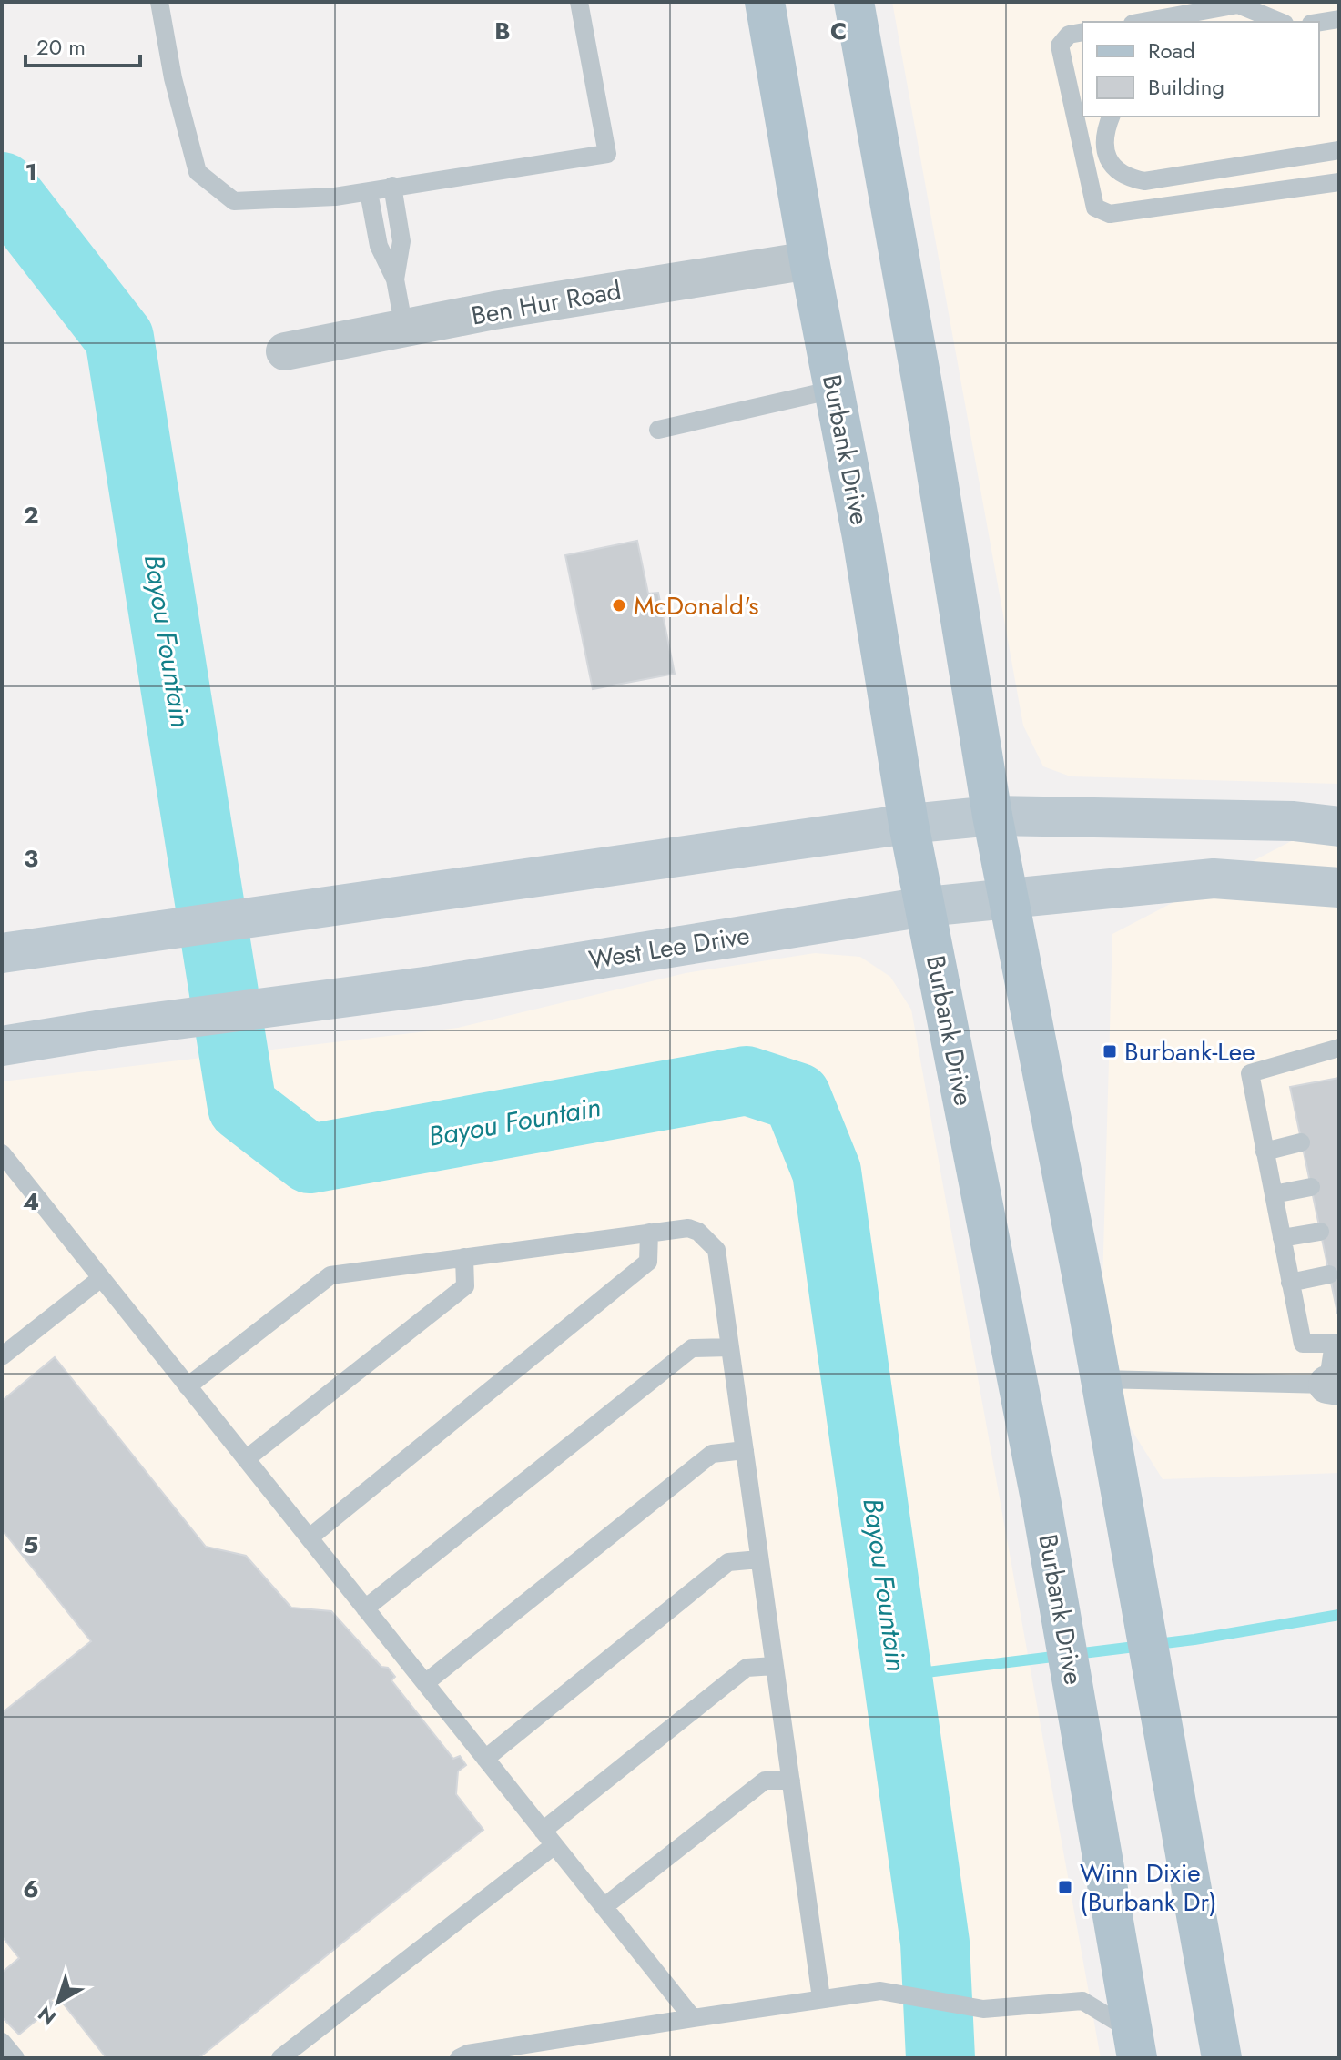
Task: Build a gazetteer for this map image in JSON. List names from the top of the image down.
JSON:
{
  "streets": {
    "main road": ["Burbank Drive", "West Lee Drive"],
    "street": ["Ben Hur Road"]
  },
  "crossings": [
    ["Ben Hur Road", "Burbank Drive"],
    ["Burbank Drive", "West Lee Drive"]
  ],
  "water": ["Bayou Fountain"],
  "places": {
    "other": ["McDonald's"],
    "transit": ["Burbank-Lee", "Winn Dixie (Burbank Dr)"]
  },
  "legend": ["Road", "Building"],
  "scale_bar": "20 m",
  "north": "bottom left",
  "grid": {
    "columns": ["B", "C"],
    "rows": [
      "1",
      "2",
      "3",
      "4",
      "5",
      "6"
    ]
  }
}
